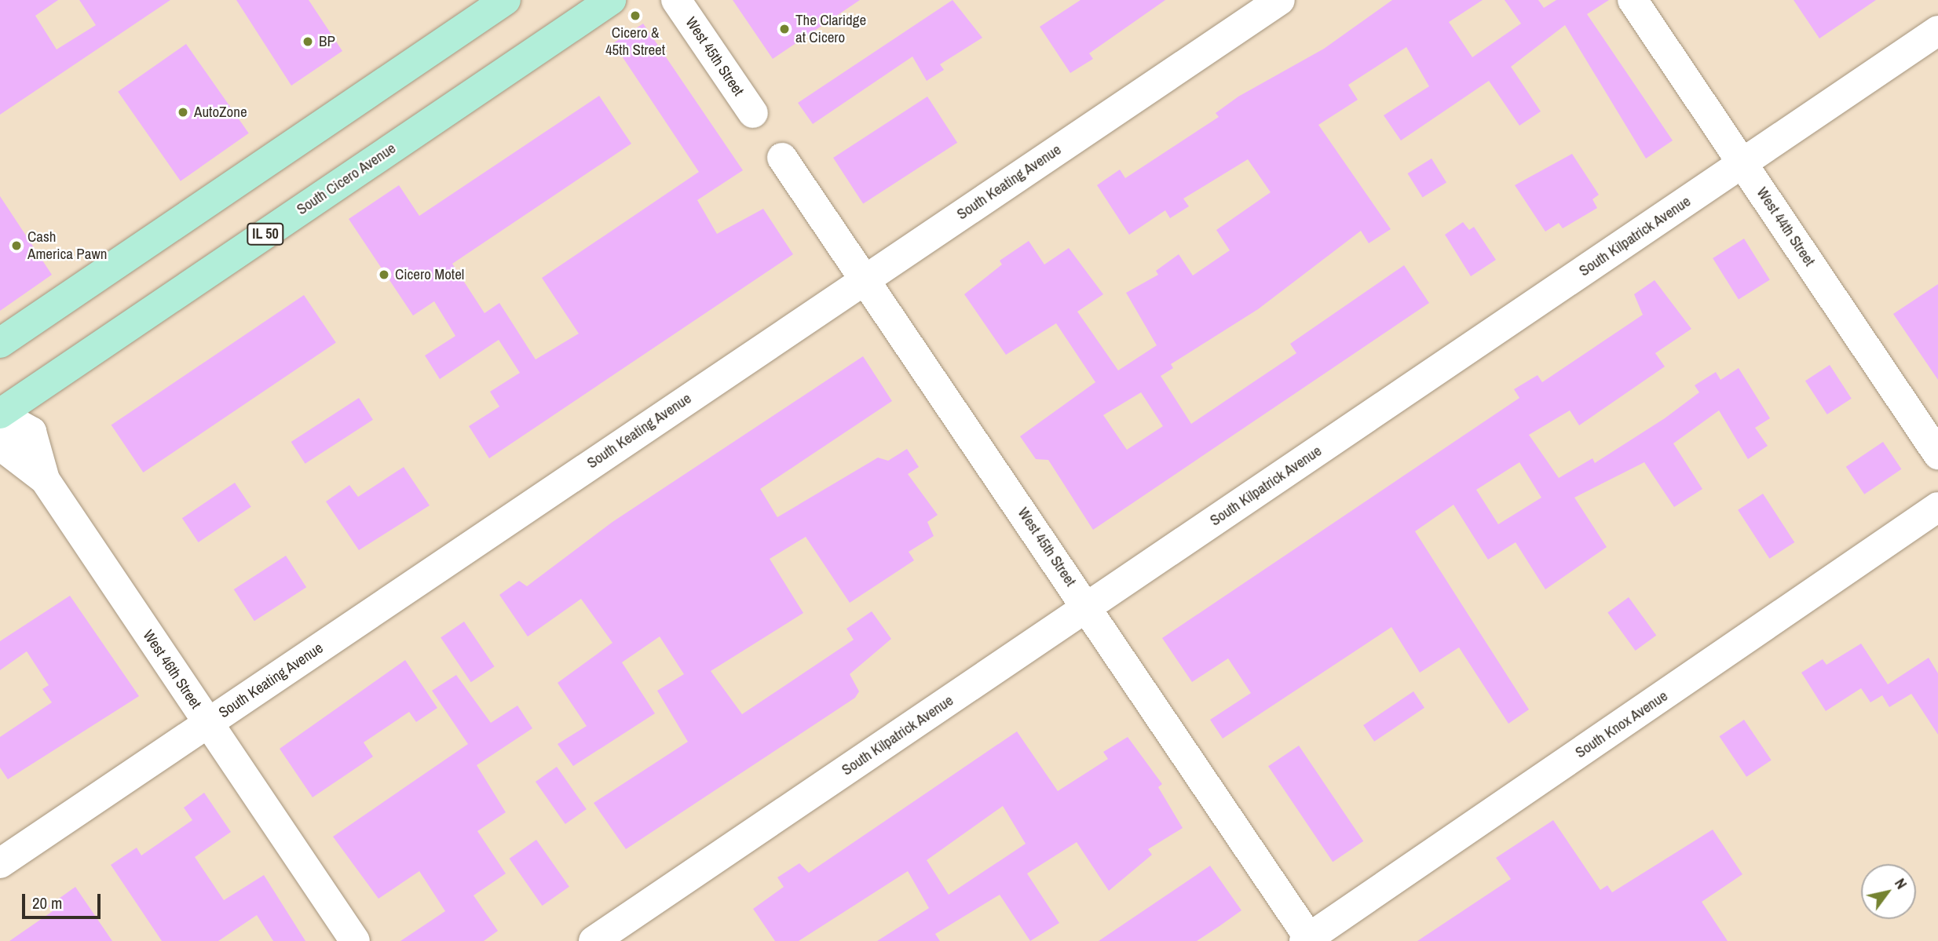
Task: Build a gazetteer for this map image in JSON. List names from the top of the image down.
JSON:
{
  "streets": {
    "main road": ["South Cicero Avenue", "IL 50"],
    "street": [
      "West 45th Street",
      "South Keating Avenue",
      "West 44th Street",
      "South Kilpatrick Avenue",
      "West 46th Street",
      "South Knox Avenue"
    ]
  },
  "crossings": [
    ["West 45th Street", "South Keating Avenue"],
    ["West 45th Street", "South Kilpatrick Avenue"],
    ["West 45th Street", "South Knox Avenue"],
    ["South Cicero Avenue", "West 46th Street"],
    ["South Keating Avenue", "West 46th Street"],
    ["West 44th Street", "South Kilpatrick Avenue"]
  ],
  "places": [
    "Cicero & 45th Street",
    "The Claridge at Cicero",
    "BP",
    "AutoZone",
    "Cash America Pawn",
    "Cicero Motel"
  ],
  "scale_bar": "20 m",
  "north": "top right"
}
